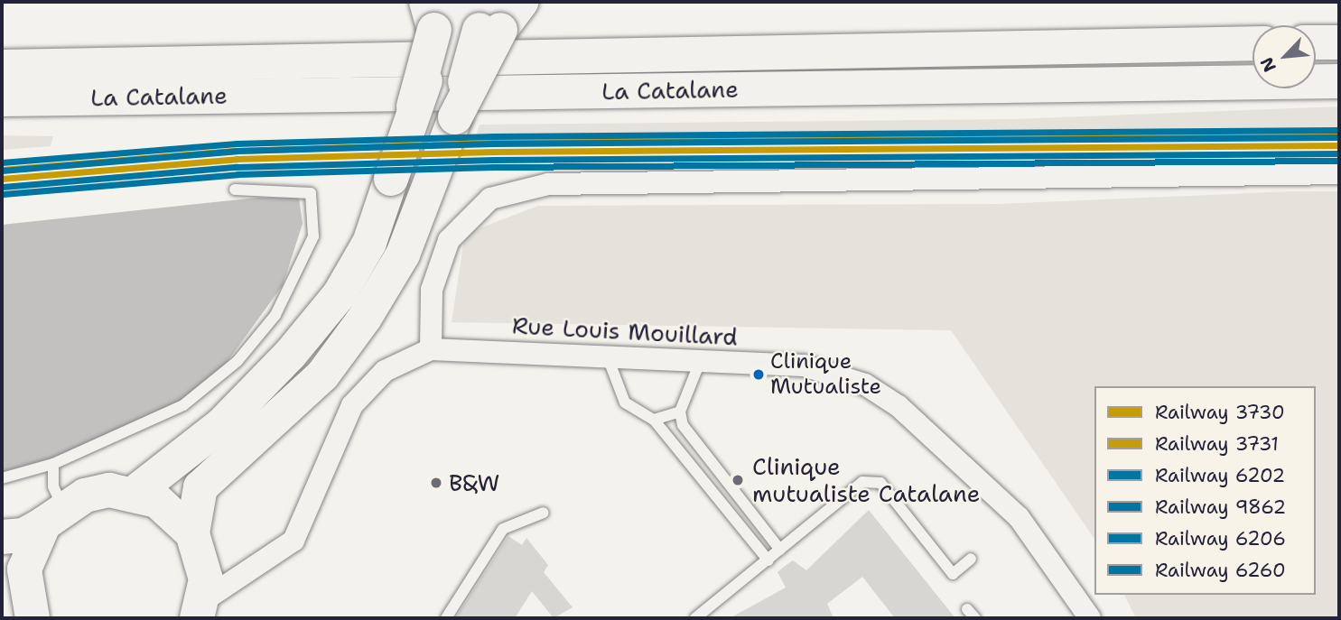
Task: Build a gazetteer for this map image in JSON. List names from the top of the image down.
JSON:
{
  "streets": {
    "main road": ["La Catalane"],
    "street": ["Rue Louis Mouillard"]
  },
  "places": ["Clinique Mutualiste", "Clinique mutualiste Catalane", "B&W"],
  "lines": [
    "rail line 6260",
    "rail line 3731",
    "rail line 9862",
    "rail line 3730",
    "rail line 6202",
    "rail line 6206"
  ],
  "legend": [
    "Railway 3730",
    "Railway 3731",
    "Railway 6202",
    "Railway 9862",
    "Railway 6206",
    "Railway 6260"
  ],
  "north": "bottom left"
}
